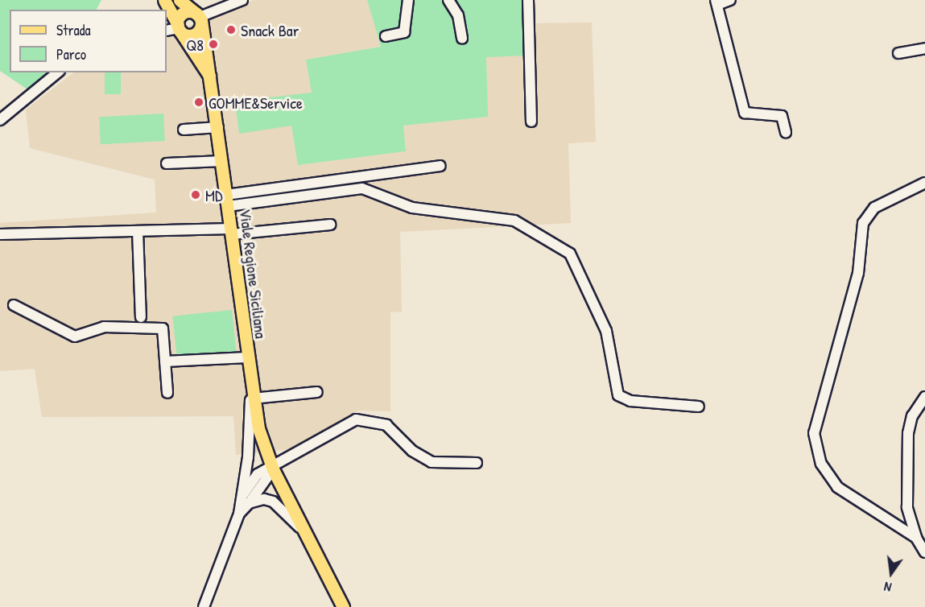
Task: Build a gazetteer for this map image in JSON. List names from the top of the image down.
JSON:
{
  "streets": {
    "main road": ["Viale Regione Siciliana"]
  },
  "places": [
    "Snack Bar",
    "Q8",
    "GOMME&Service",
    "MD"
  ],
  "legend": ["Strada", "Parco"],
  "north": "bottom"
}
